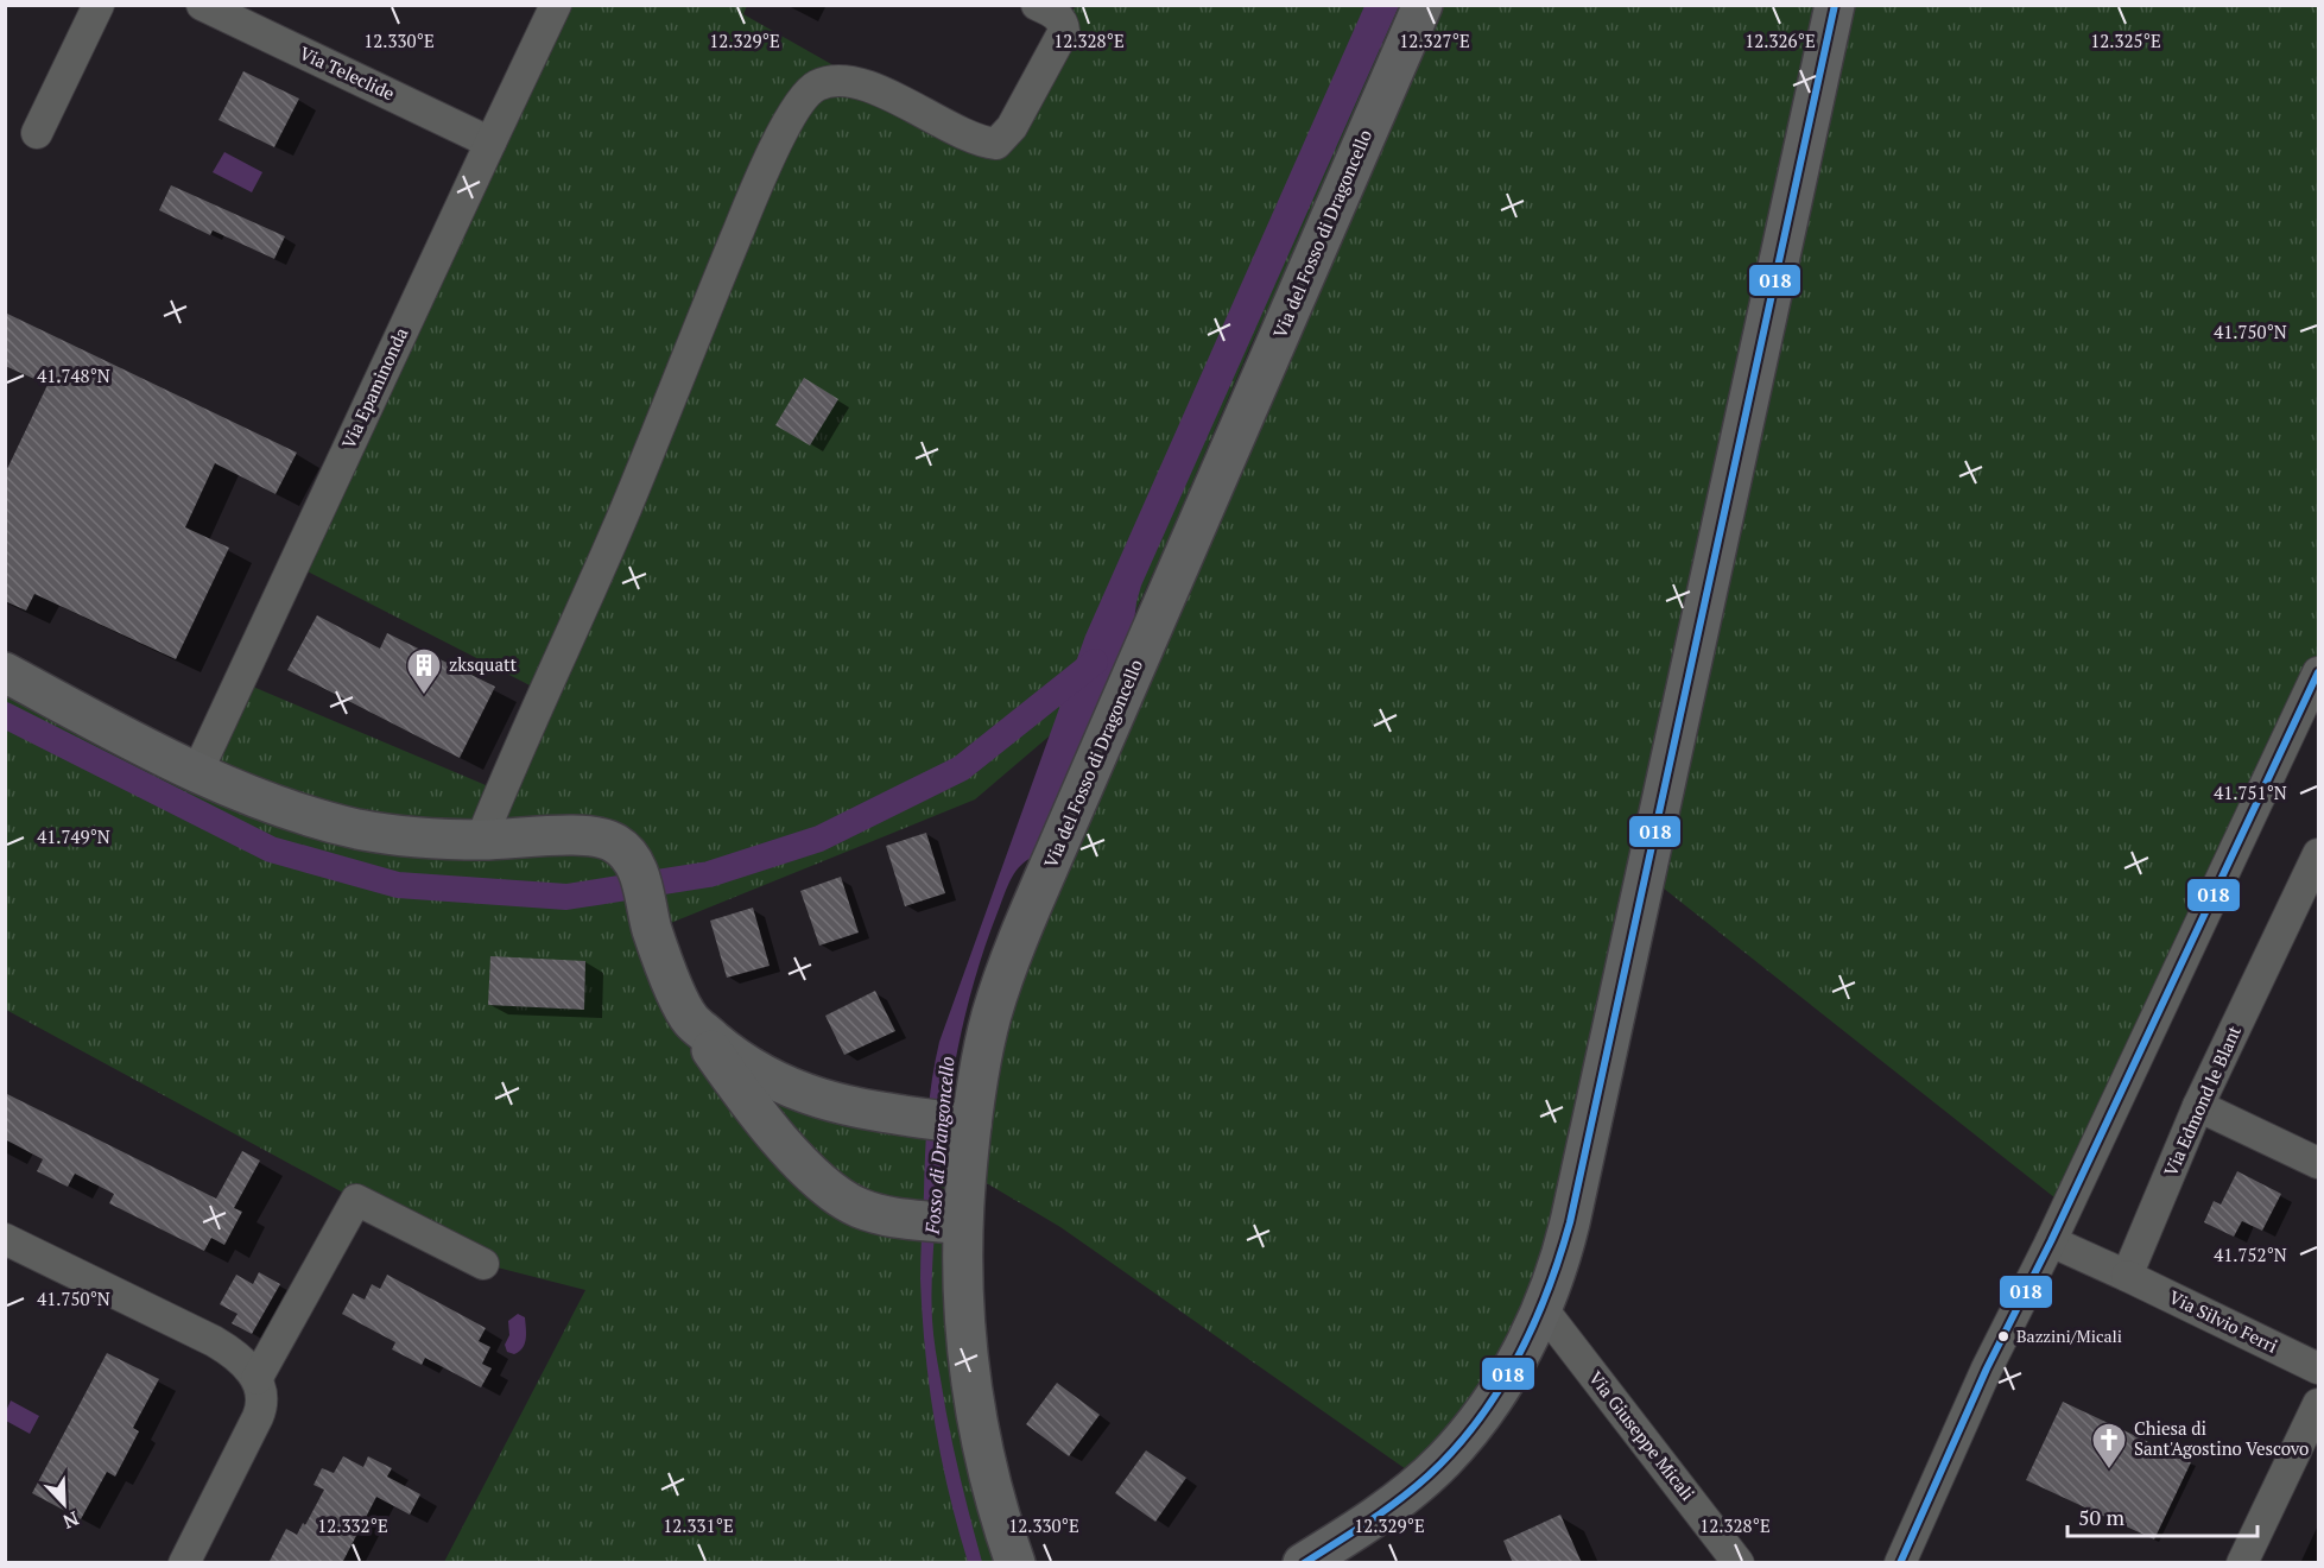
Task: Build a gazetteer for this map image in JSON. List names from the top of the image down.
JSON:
{
  "streets": {
    "street": [
      "Via Teleclide",
      "Via del Fosso di Dragoncello",
      "Via Epaminonda",
      "Via Edmond le Blant",
      "Via Silvio Ferri",
      "Via Giuseppe Micali"
    ]
  },
  "crossings": [
    ["Via Teleclide", "Via Epaminonda"],
    ["Via Edmond le Blant", "Via Silvio Ferri"]
  ],
  "water": ["Fosso di Drangoncello"],
  "places": {
    "building": ["zksquatt"],
    "other": ["Bazzini/Micali"],
    "church": ["Chiesa di Sant'Agostino Vescovo"]
  },
  "lines": ["transit line 018"],
  "scale_bar": "50 m",
  "north": "bottom right",
  "coordinates": [
    "12.330°E",
    "12.329°E",
    "12.328°E",
    "12.327°E",
    "12.326°E",
    "12.325°E",
    "41.750°N",
    "41.748°N",
    "41.751°N",
    "41.749°N",
    "41.752°N",
    "12.332°E",
    "12.331°E"
  ]
}
